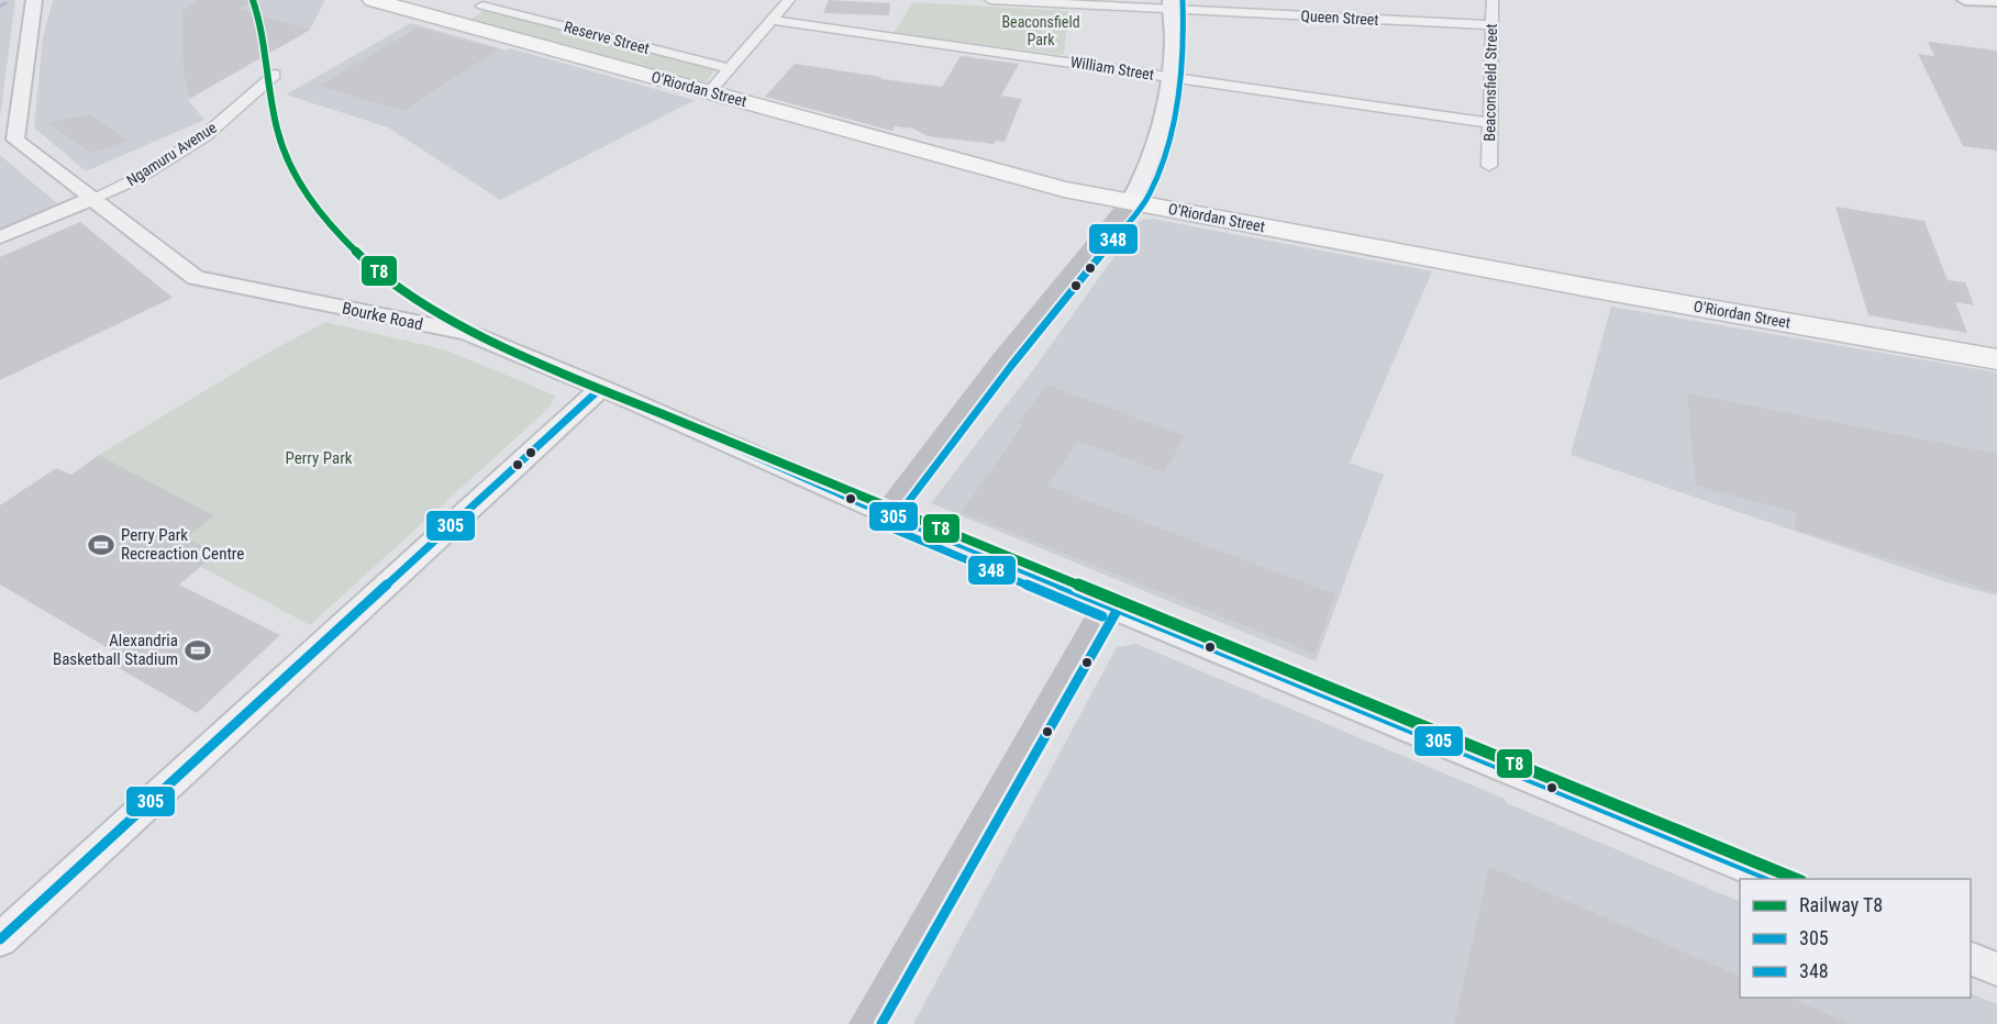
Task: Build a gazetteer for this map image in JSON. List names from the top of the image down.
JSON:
{
  "streets": {
    "main road": ["O'Riordan Street", "Bourke Road"],
    "street": [
      "Queen Street",
      "Reserve Street",
      "William Street",
      "Beaconsfield Street",
      "Ngamuru Avenue"
    ]
  },
  "crossings": [
    ["Queen Street", "Beaconsfield Street"],
    ["William Street", "Beaconsfield Street"],
    ["Ngamuru Avenue", "Bourke Road"]
  ],
  "parks": ["Beaconsfield Park", "Perry Park"],
  "places": {
    "sports": ["Perry Park Recreaction Centre", "Alexandria Basketball Stadium"]
  },
  "lines": ["rail line T8", "transit line 348", "transit line 305"],
  "legend": ["Railway T8", "305", "348"]
}
